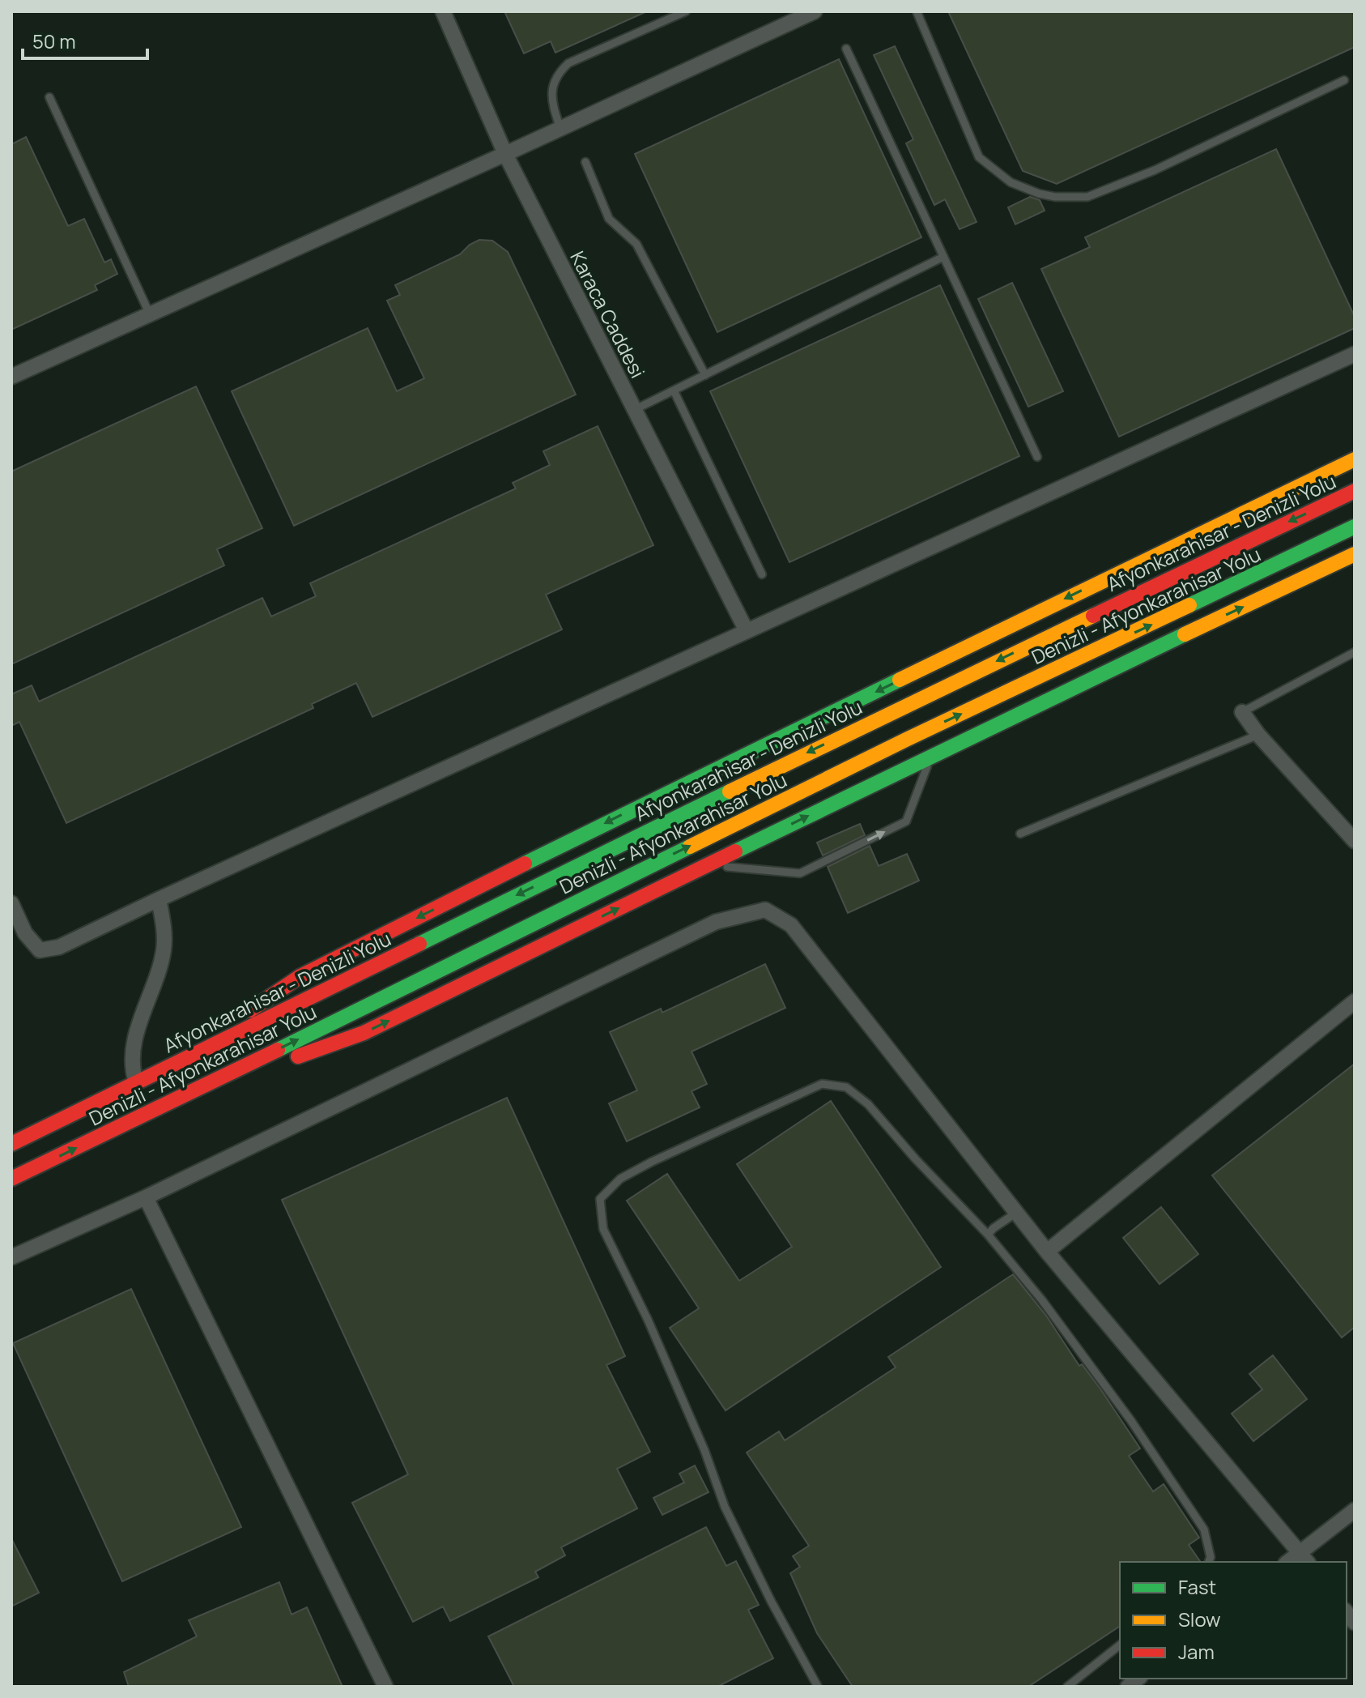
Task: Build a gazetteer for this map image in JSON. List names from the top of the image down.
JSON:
{
  "streets": {
    "highway": ["Afyonkarahisar - Denizli Yolu", "Denizli - Afyonkarahisar Yolu"],
    "street": ["Karaca Caddesi"]
  },
  "crossings": [
    ["Afyonkarahisar - Denizli Yolu", "Denizli - Afyonkarahisar Yolu"]
  ],
  "legend": ["Fast", "Slow", "Jam"],
  "scale_bar": "50 m"
}
